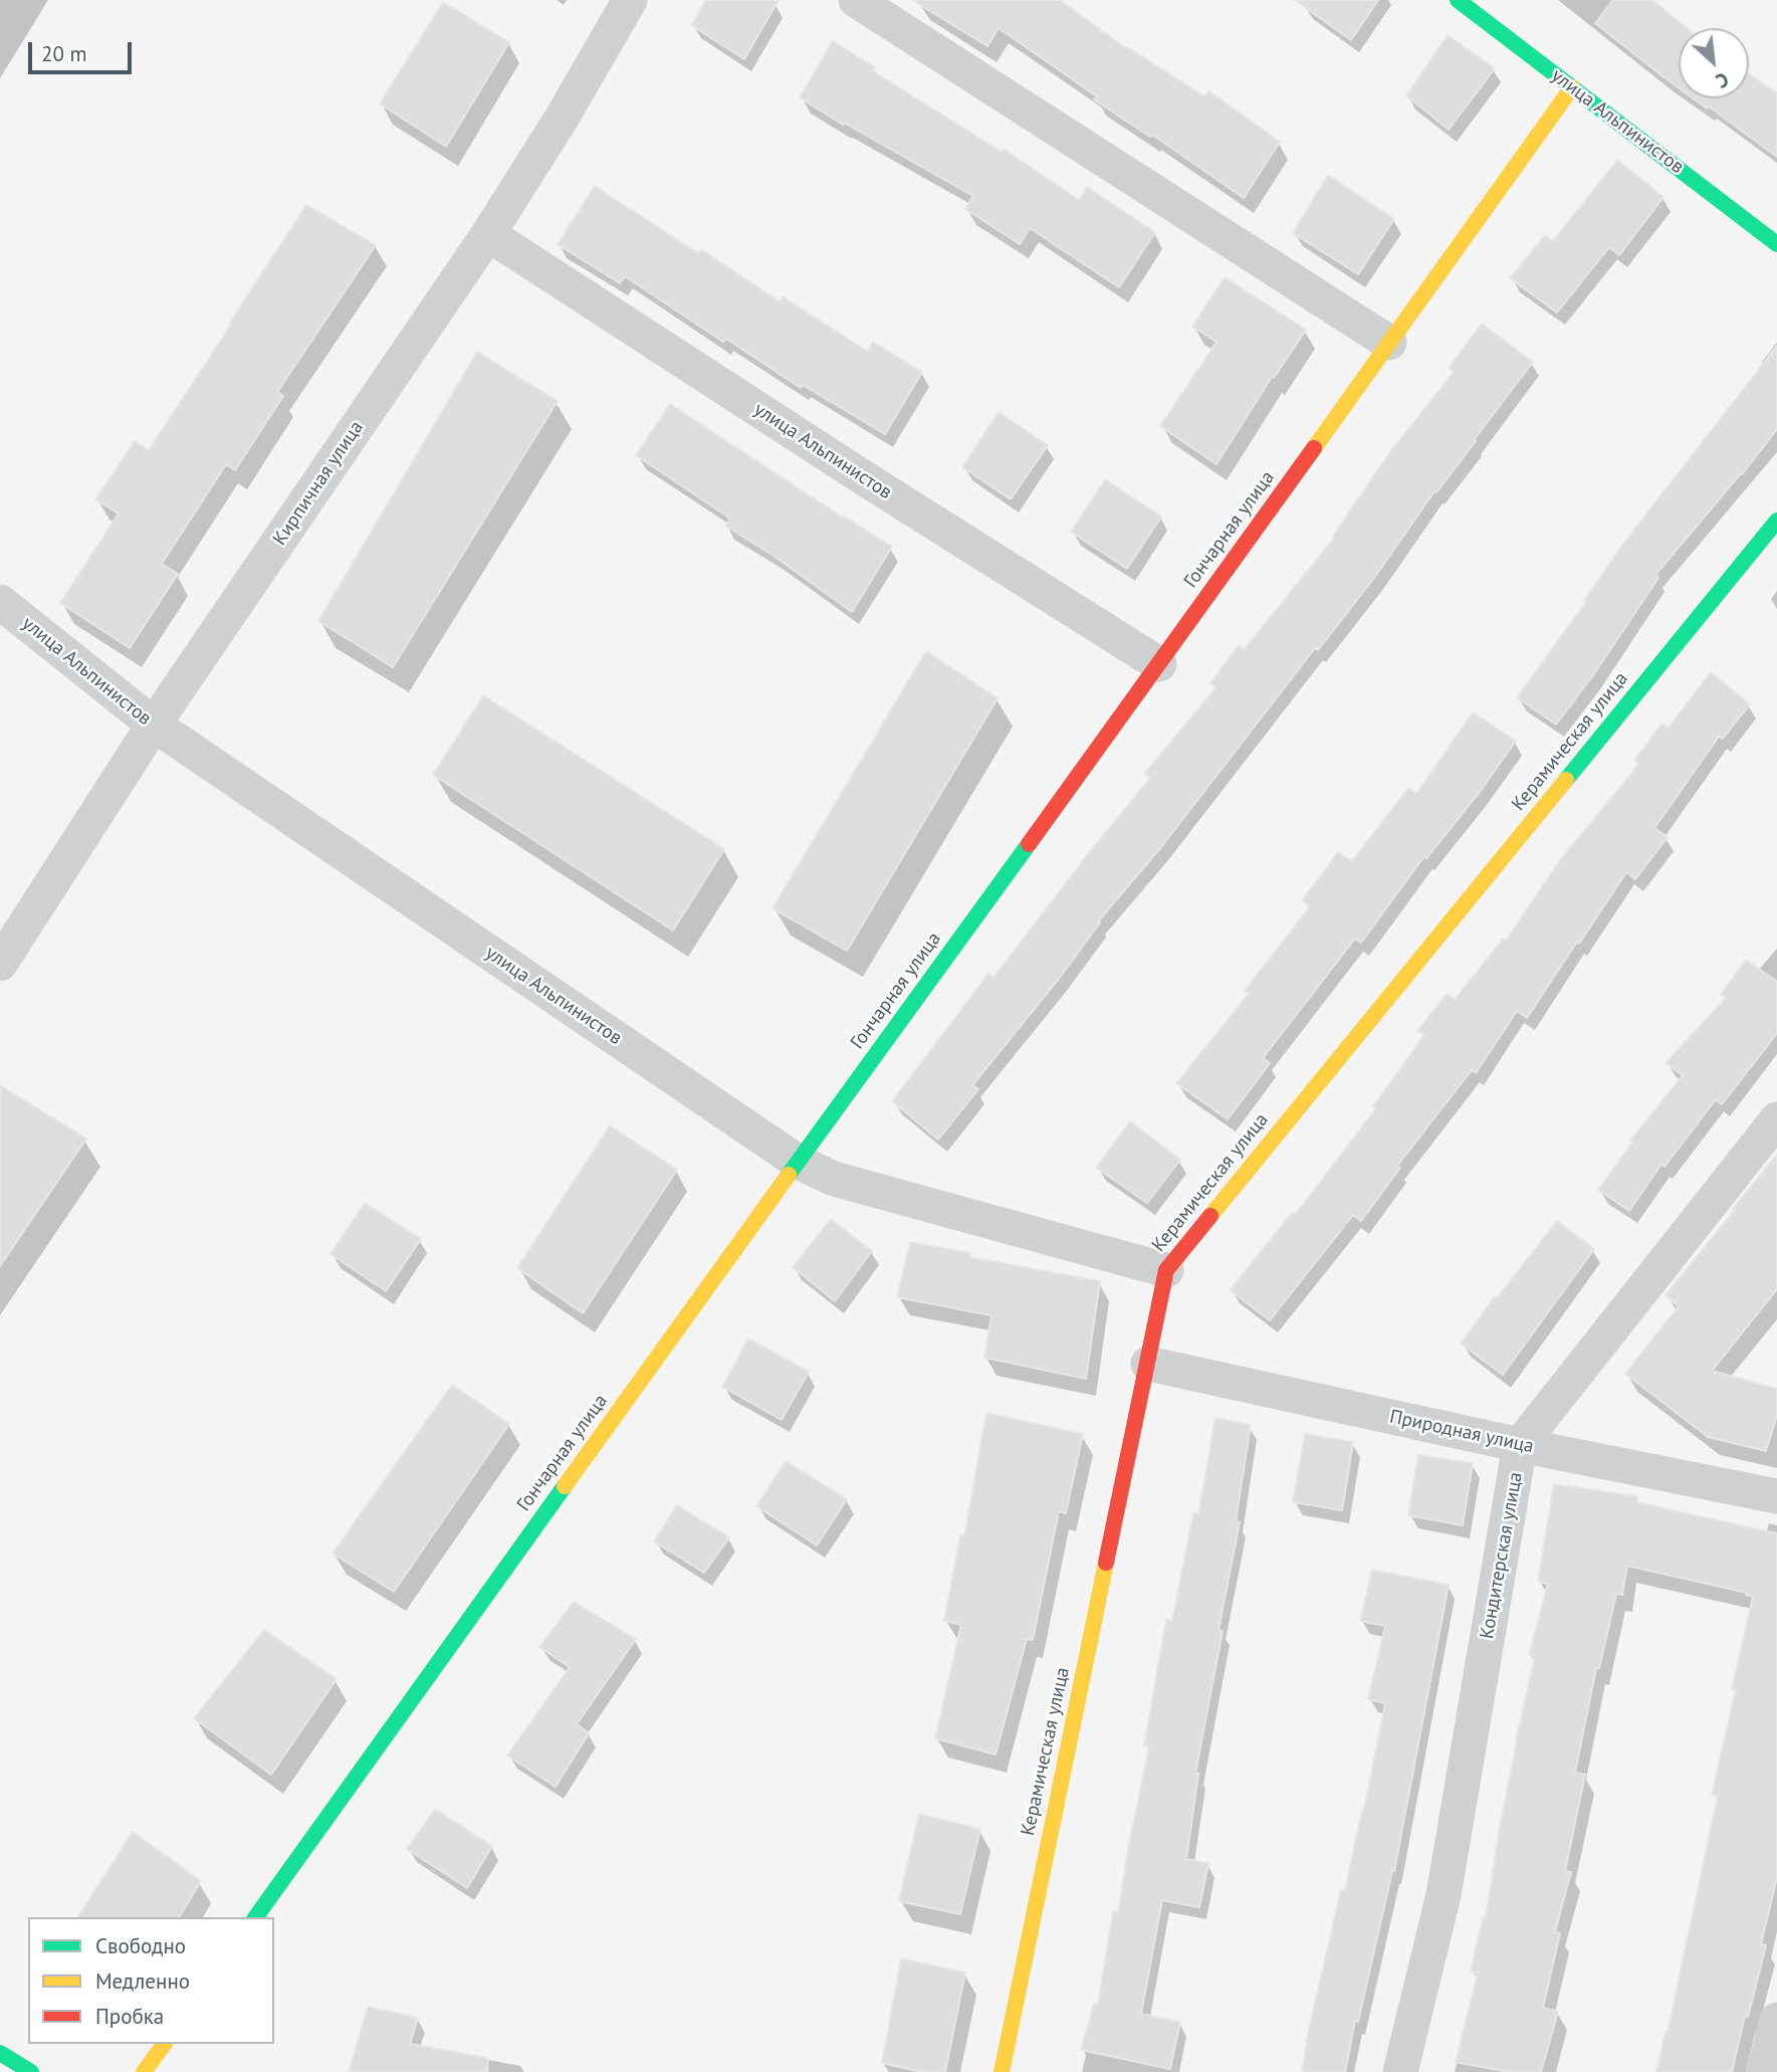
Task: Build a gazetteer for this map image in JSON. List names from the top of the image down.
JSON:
{
  "streets": {
    "street": [
      "улица Альпинистов",
      "Кирпичная улица",
      "Гончарная улица",
      "Керамическая улица",
      "Природная улица",
      "Кондитерская улица"
    ]
  },
  "crossings": [
    ["улица Альпинистов", "Кирпичная улица"],
    ["улица Альпинистов", "Гончарная улица"],
    ["улица Альпинистов", "Керамическая улица"],
    ["Керамическая улица", "Природная улица"],
    ["Природная улица", "Кондитерская улица"]
  ],
  "legend": ["Свободно", "Медленно", "Пробка"],
  "scale_bar": "20 m",
  "north": "bottom right"
}
